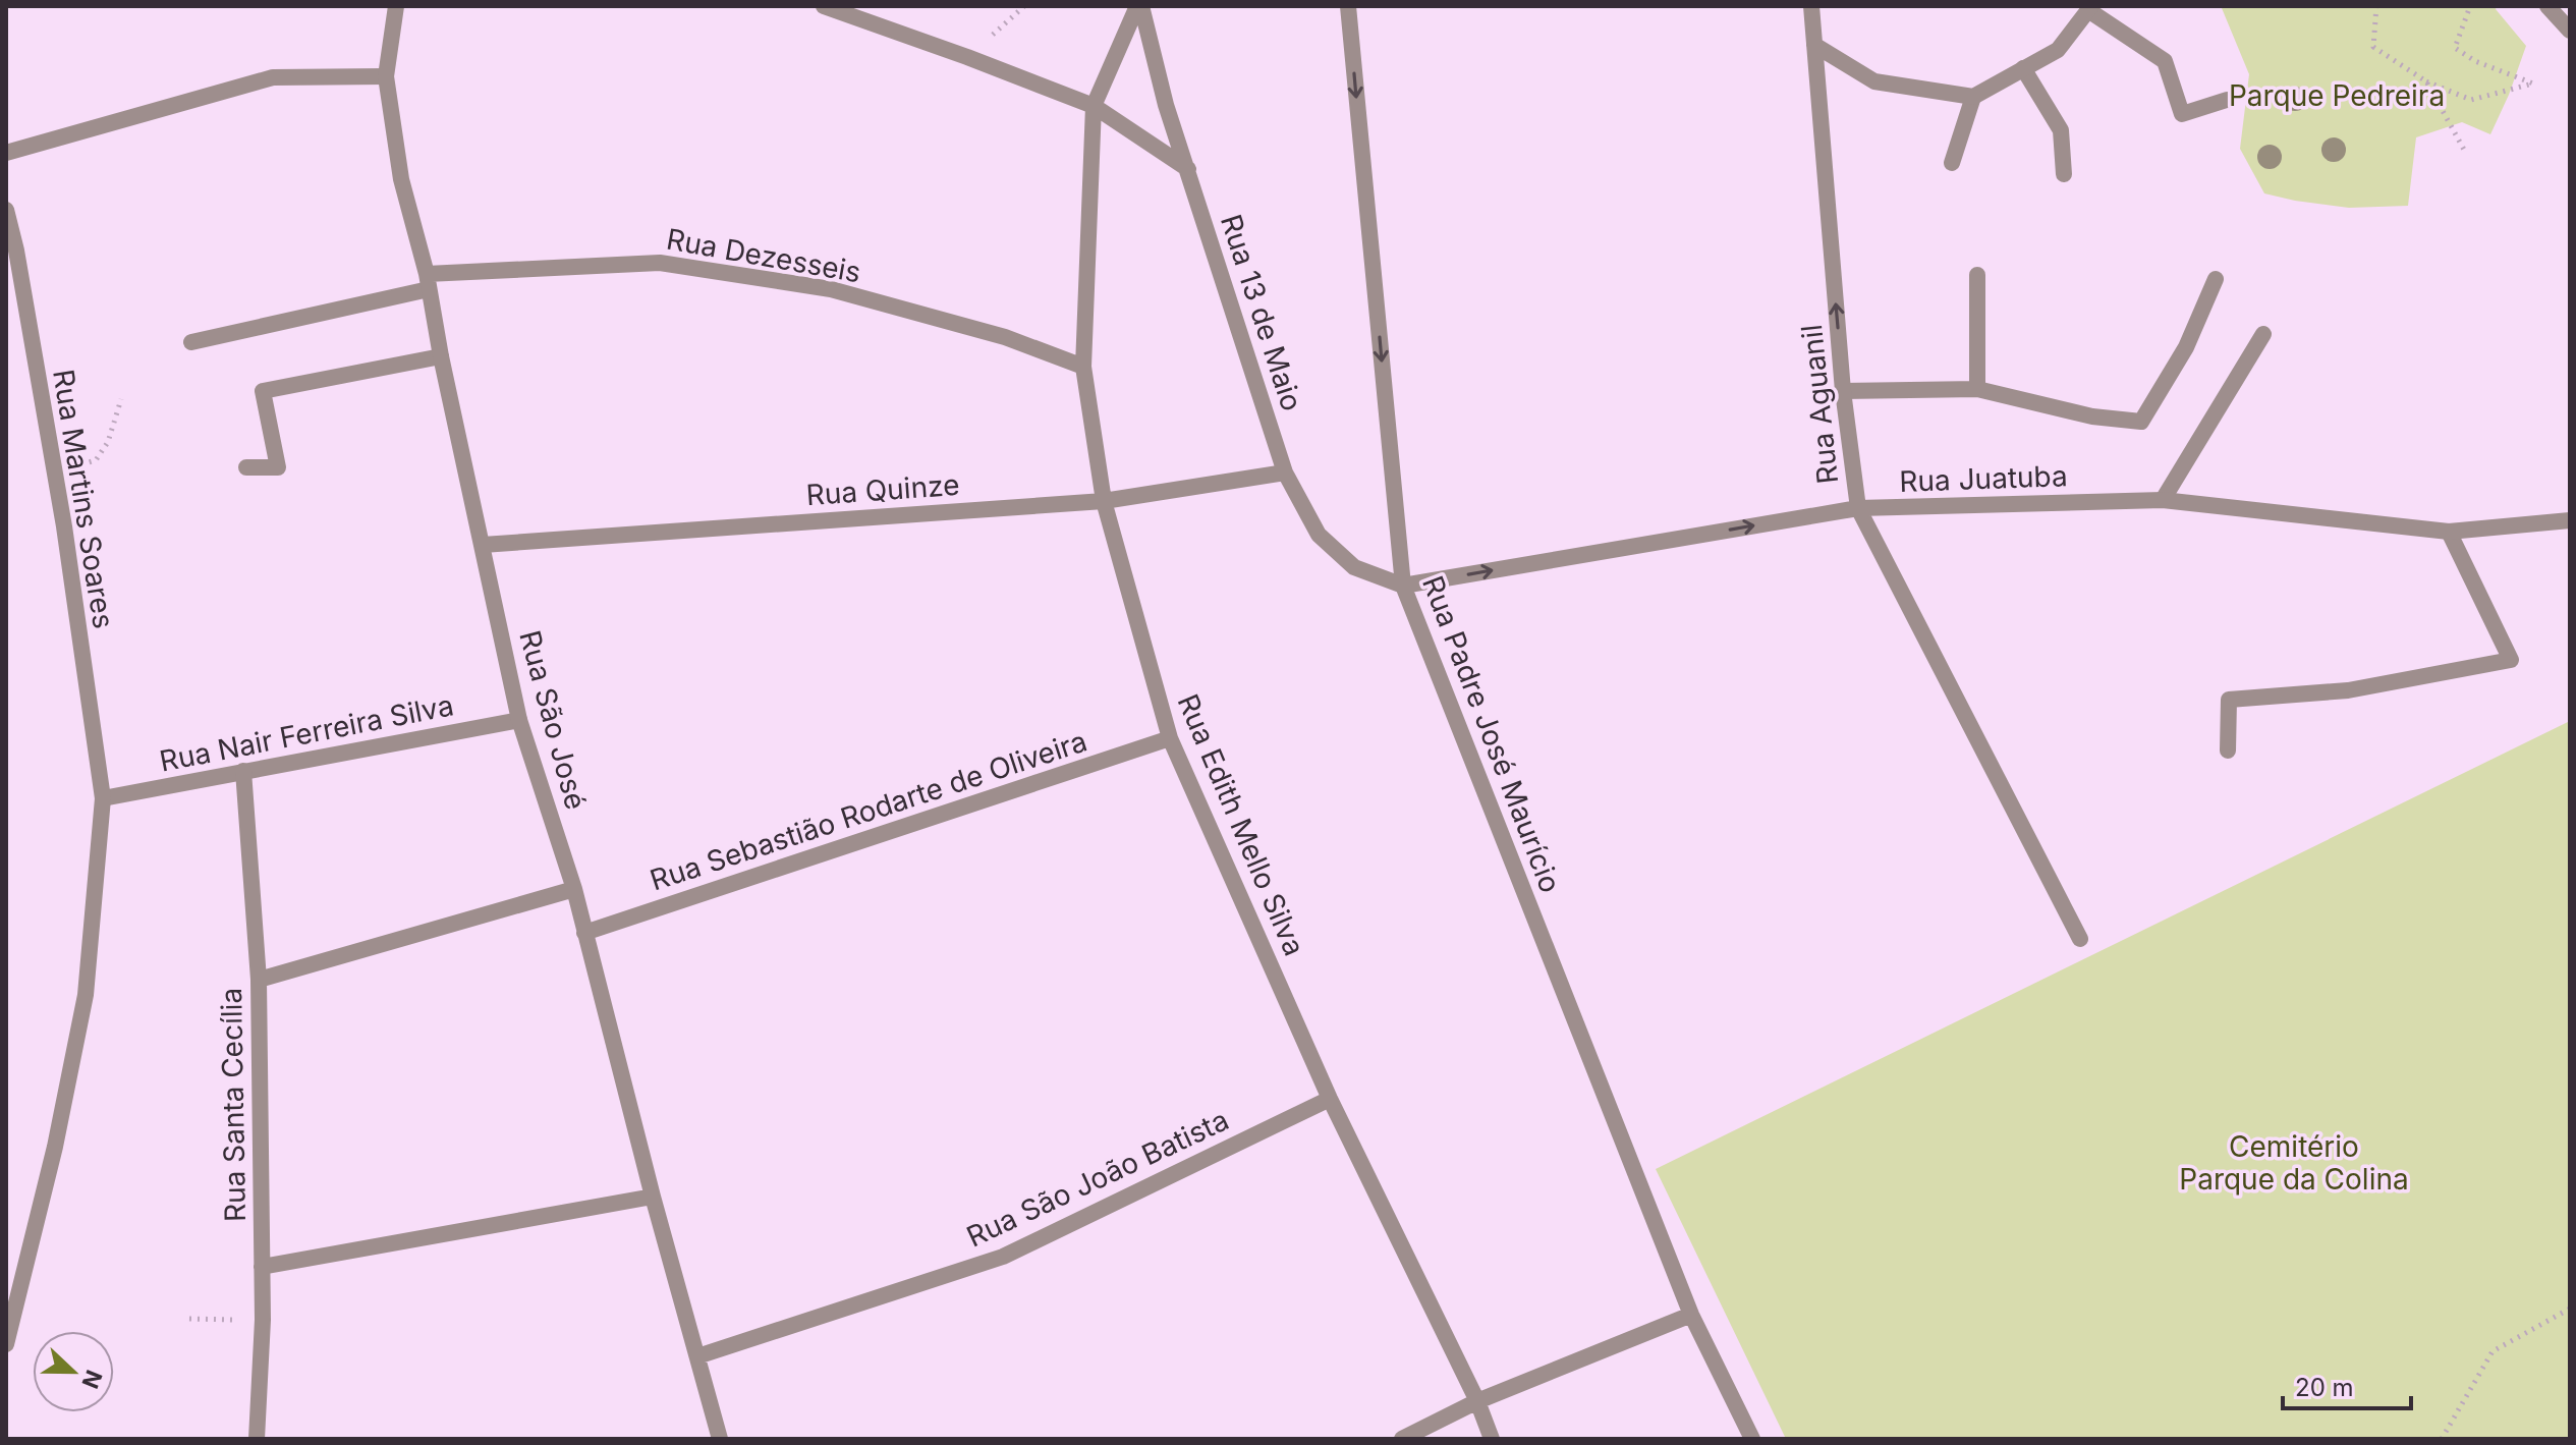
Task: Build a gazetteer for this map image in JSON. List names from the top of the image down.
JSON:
{
  "streets": {
    "street": [
      "Rua Dezesseis",
      "Rua 13 de Maio",
      "Rua Aguanil",
      "Rua Juatuba",
      "Rua Quinze",
      "Rua Martins Soares",
      "Rua São José",
      "Rua Nair Ferreira Silva",
      "Rua Padre José Maurício",
      "Rua Sebastião Rodarte de Oliveira",
      "Rua Edith Mello Silva",
      "Rua Santa Cecília",
      "Rua São João Batista"
    ]
  },
  "crossings": [
    ["Rua Dezesseis", "Rua São José"],
    ["Rua Dezesseis", "Rua Edith Mello Silva"],
    ["Rua 13 de Maio", "Rua Juatuba"],
    ["Rua 13 de Maio", "Rua Quinze"],
    ["Rua 13 de Maio", "Rua Padre José Maurício"],
    ["Rua 13 de Maio", "Rua Edith Mello Silva"],
    ["Rua Aguanil", "Rua Juatuba"],
    ["Rua Juatuba", "Rua Padre José Maurício"],
    ["Rua Quinze", "Rua São José"],
    ["Rua Quinze", "Rua Edith Mello Silva"],
    ["Rua Martins Soares", "Rua Nair Ferreira Silva"],
    ["Rua São José", "Rua Nair Ferreira Silva"],
    ["Rua São José", "Rua Sebastião Rodarte de Oliveira"],
    ["Rua São José", "Rua São João Batista"],
    ["Rua Nair Ferreira Silva", "Rua Santa Cecília"],
    ["Rua Sebastião Rodarte de Oliveira", "Rua Edith Mello Silva"],
    ["Rua Edith Mello Silva", "Rua São João Batista"]
  ],
  "one_way": ["Rua Juatuba", "Rua Padre José Maurício"],
  "parks": ["Parque Pedreira", "Cemitério Parque da Colina"],
  "scale_bar": "20 m",
  "north": "right"
}
